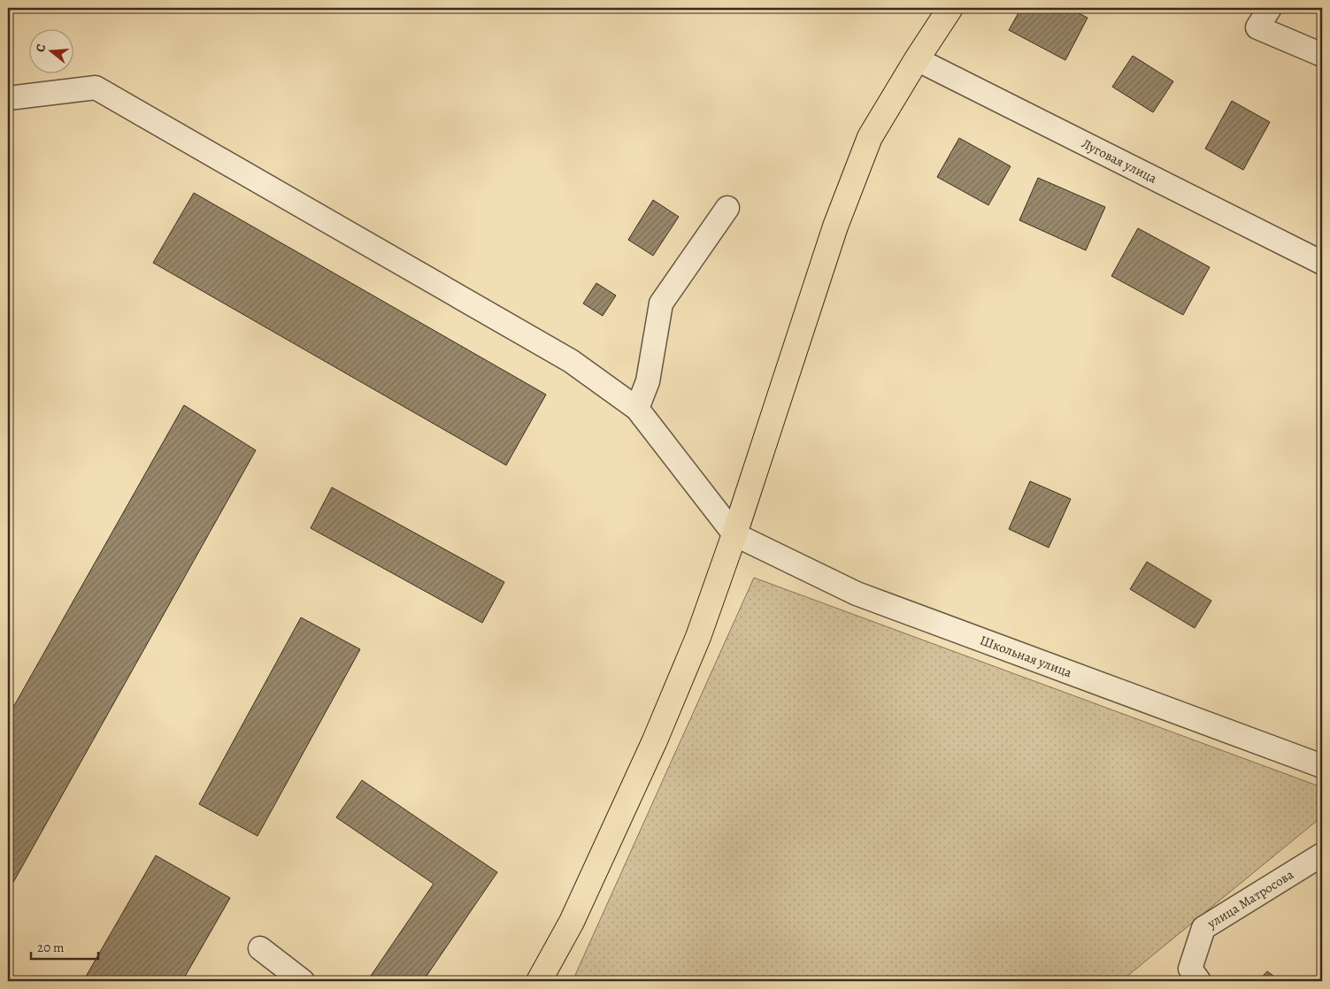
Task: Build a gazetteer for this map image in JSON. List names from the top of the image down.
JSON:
{
  "streets": {
    "street": ["Луговая улица", "Школьная улица", "улица Матросова"]
  },
  "scale_bar": "20 m",
  "north": "left"
}
